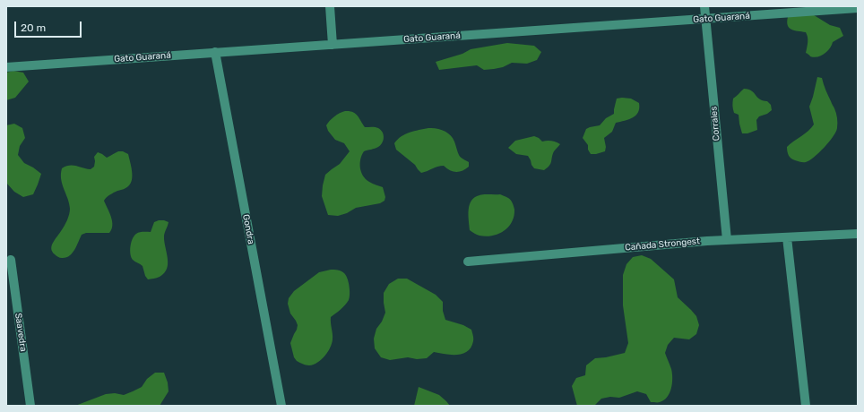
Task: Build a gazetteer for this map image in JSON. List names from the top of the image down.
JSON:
{
  "streets": {
    "street": [
      "Gato Guaraná",
      "Corrales",
      "Gondra",
      "Cañada Strongest",
      "Saavedra"
    ]
  },
  "crossings": [
    ["Gato Guaraná", "Corrales"],
    ["Gato Guaraná", "Gondra"],
    ["Corrales", "Cañada Strongest"]
  ],
  "scale_bar": "20 m"
}
